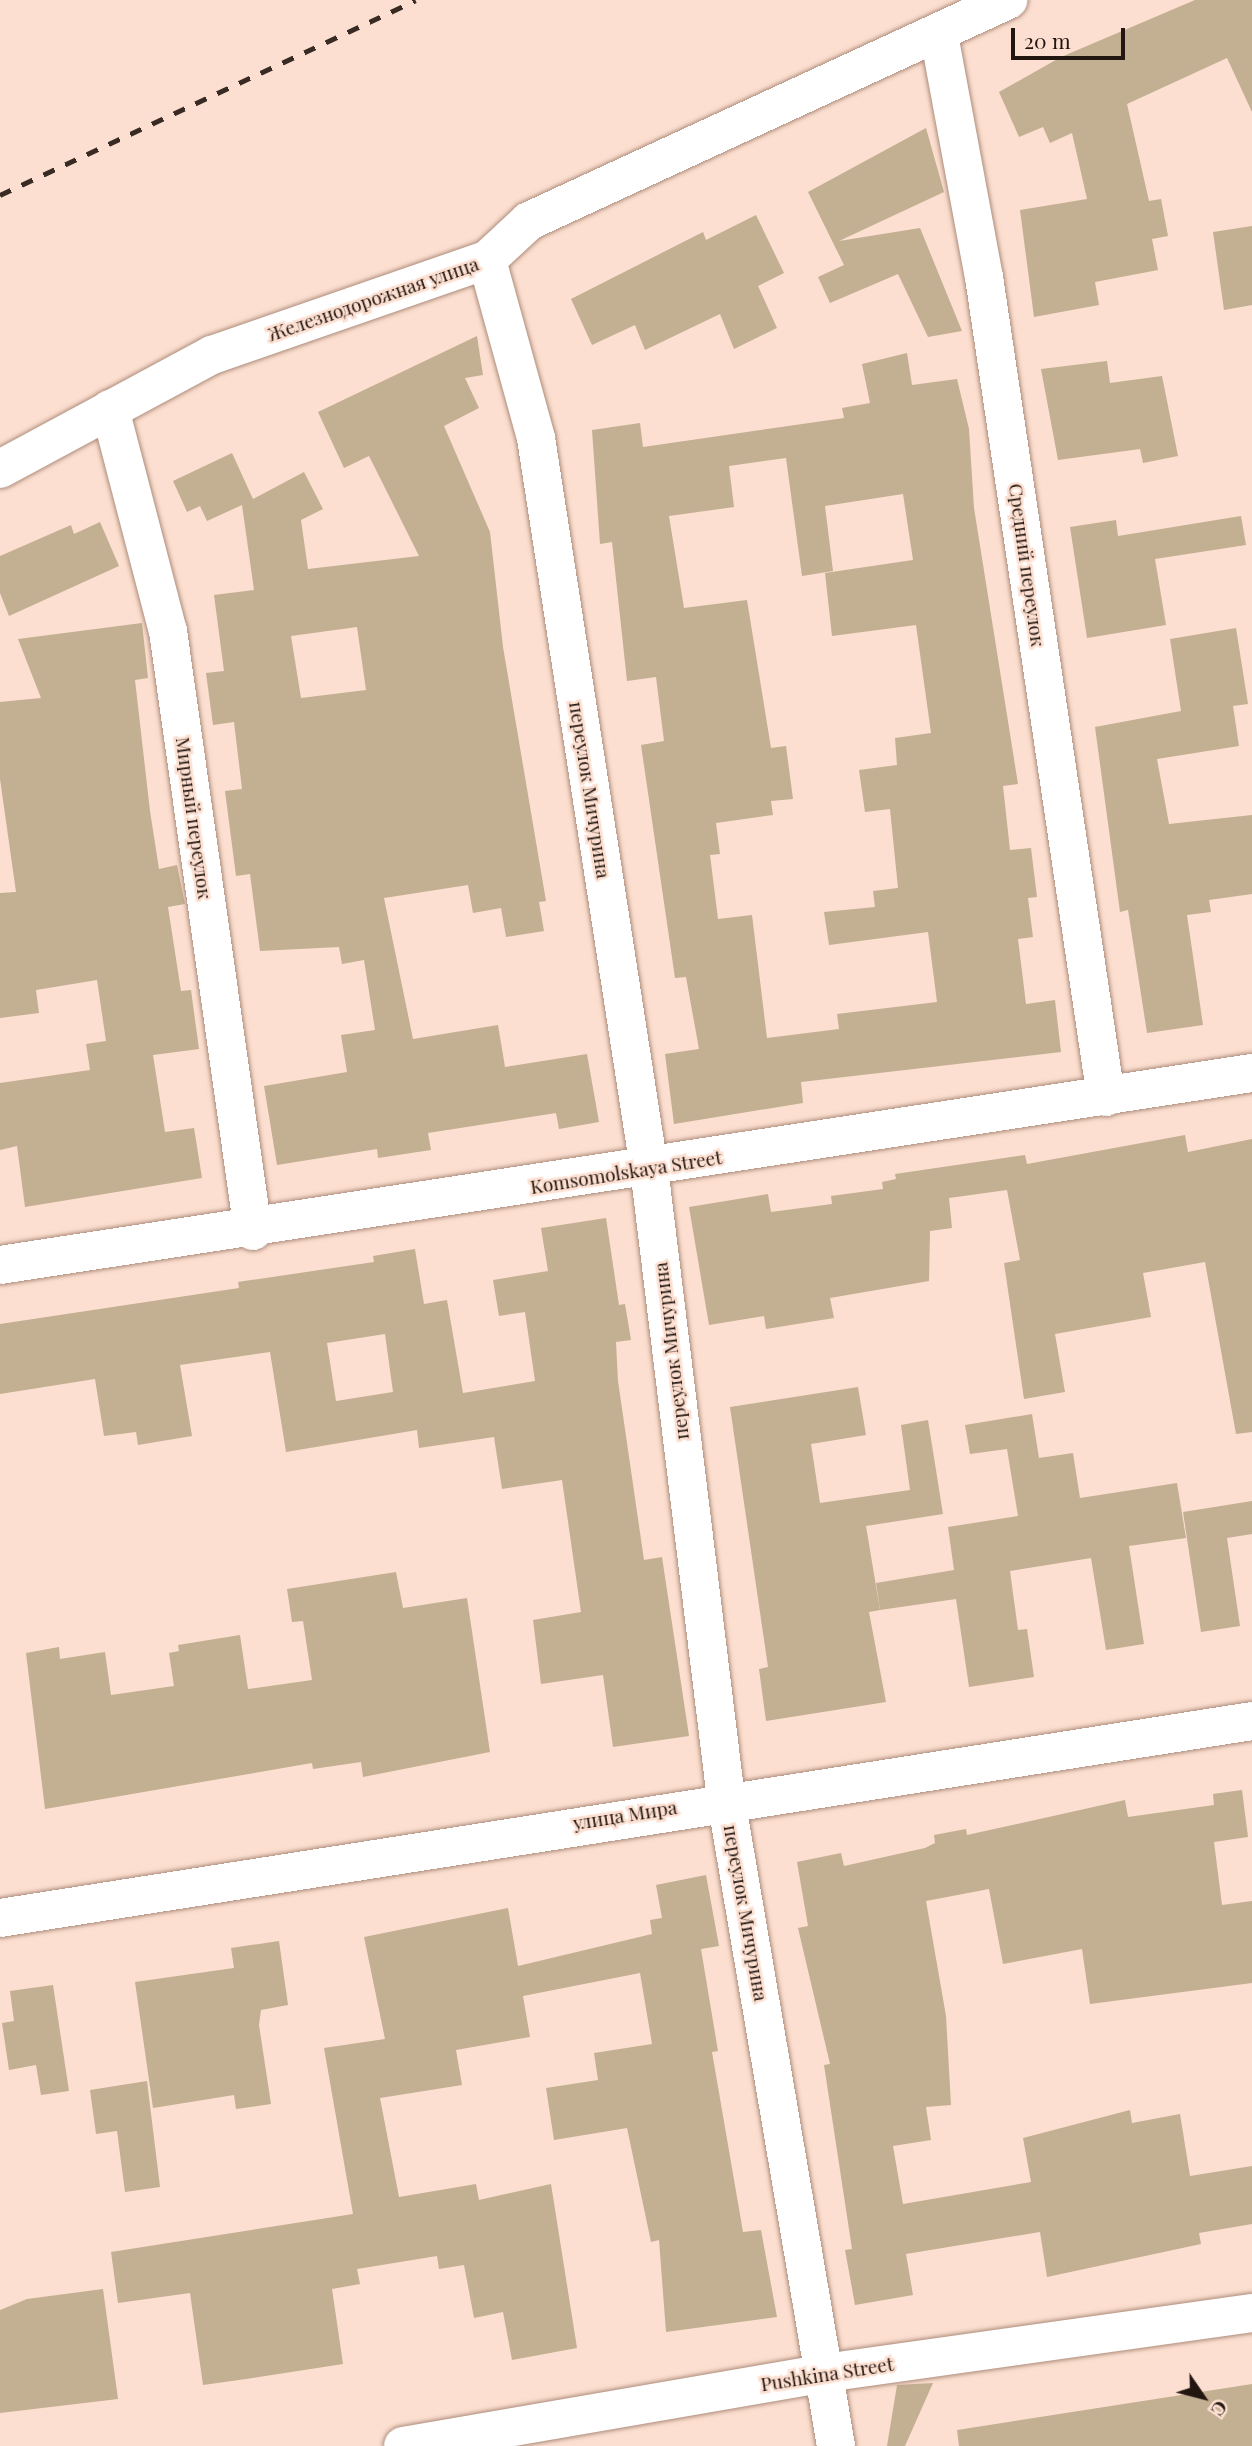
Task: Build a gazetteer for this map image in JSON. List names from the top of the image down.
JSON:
{
  "streets": {
    "street": [
      "Железнодорожная улица",
      "Средний переулок",
      "переулок Мичурина",
      "Мирный переулок",
      "Komsomolskaya Street",
      "улица Мира",
      "Pushkina Street"
    ]
  },
  "crossings": [
    ["Железнодорожная улица", "Средний переулок"],
    ["Железнодорожная улица", "переулок Мичурина"],
    ["Железнодорожная улица", "Мирный переулок"],
    ["Средний переулок", "Komsomolskaya Street"],
    ["переулок Мичурина", "Komsomolskaya Street"],
    ["переулок Мичурина", "улица Мира"],
    ["переулок Мичурина", "Pushkina Street"],
    ["Мирный переулок", "Komsomolskaya Street"]
  ],
  "scale_bar": "20 m",
  "north": "bottom right"
}
